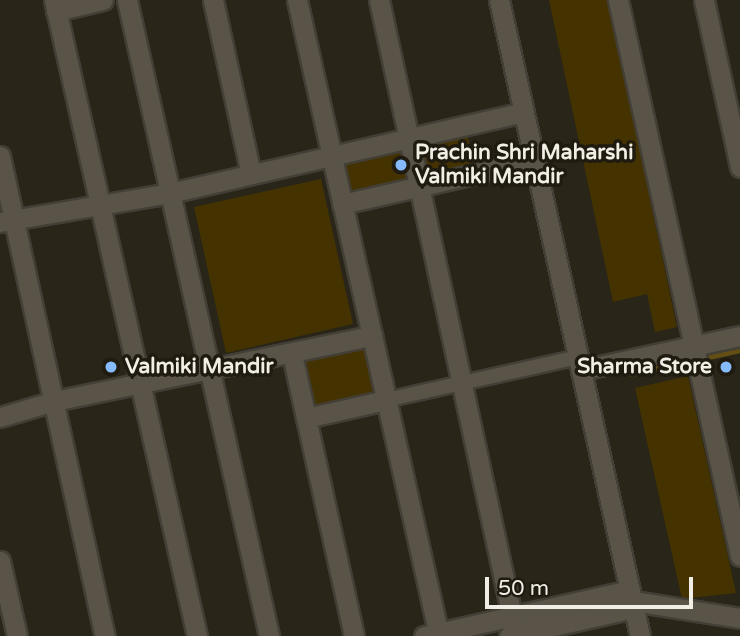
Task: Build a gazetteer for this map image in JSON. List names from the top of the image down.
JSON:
{
  "places": ["Prachin Shri Maharshi Valmiki Mandir", "Valmiki Mandir", "Sharma Store"],
  "scale_bar": "50 m"
}
